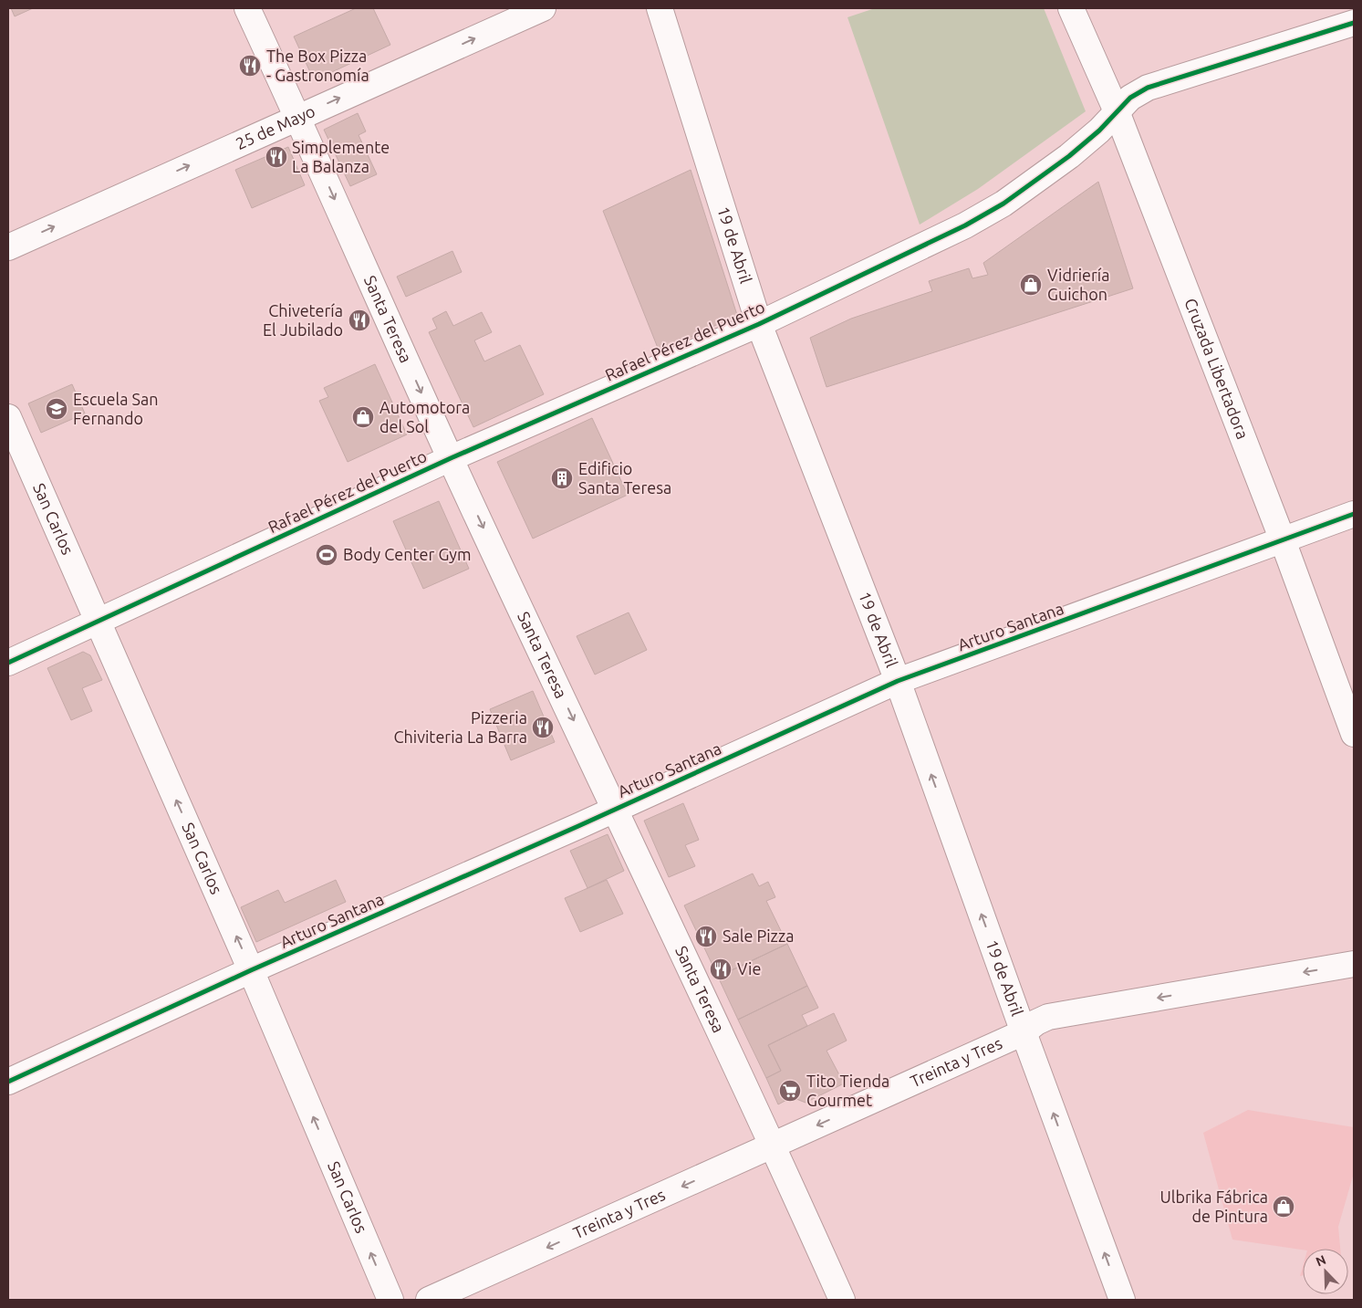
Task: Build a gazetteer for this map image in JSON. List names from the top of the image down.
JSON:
{
  "streets": {
    "street": [
      "25 de Mayo",
      "19 de Abril",
      "Santa Teresa",
      "Rafael Pérez del Puerto",
      "Cruzada Libertadora",
      "San Carlos",
      "Arturo Santana",
      "Treinta y Tres"
    ]
  },
  "crossings": [
    ["25 de Mayo", "Santa Teresa"],
    ["19 de Abril", "Rafael Pérez del Puerto"],
    ["19 de Abril", "Arturo Santana"],
    ["19 de Abril", "Treinta y Tres"],
    ["Santa Teresa", "Rafael Pérez del Puerto"],
    ["Santa Teresa", "Arturo Santana"],
    ["Santa Teresa", "Treinta y Tres"],
    ["Rafael Pérez del Puerto", "Cruzada Libertadora"],
    ["Rafael Pérez del Puerto", "San Carlos"],
    ["Cruzada Libertadora", "Arturo Santana"],
    ["San Carlos", "Arturo Santana"]
  ],
  "one_way": [
    "25 de Mayo",
    "19 de Abril",
    "Santa Teresa",
    "San Carlos",
    "Treinta y Tres"
  ],
  "places": {
    "restaurant": [
      "The Box Pizza - Gastronomía",
      "Simplemente La Balanza",
      "Chivetería El Jubilado",
      "Pizzeria Chiviteria La Barra",
      "Sale Pizza",
      "Vie"
    ],
    "shop": ["Vidriería Guichon", "Automotora del Sol", "Ulbrika Fábrica de Pintura"],
    "school or university": ["Escuela San Fernando"],
    "building": ["Edificio Santa Teresa"],
    "sports": ["Body Center Gym"],
    "supermarket": ["Tito Tienda Gourmet"]
  },
  "north": "top left"
}
